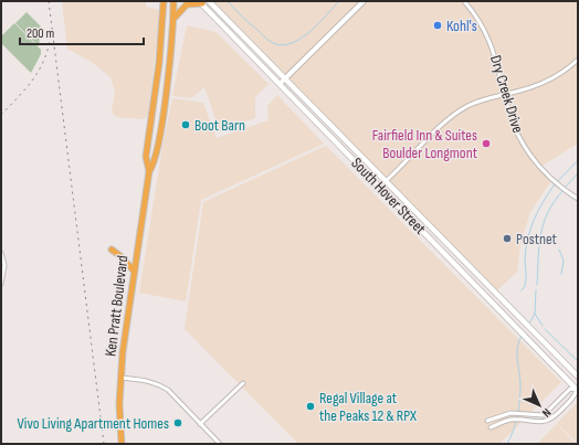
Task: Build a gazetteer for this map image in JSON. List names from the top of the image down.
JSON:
{
  "streets": {
    "highway": ["Ken Pratt Boulevard"],
    "main road": ["South Hover Street"],
    "street": ["Dry Creek Drive"]
  },
  "places": [
    "Kohl's",
    "Boot Barn",
    "Fairfield Inn & Suites Boulder Longmont",
    "Postnet",
    "Regal Village at the Peaks 12 & RPX",
    "Vivo Living Apartment Homes"
  ],
  "scale_bar": "200 m",
  "north": "bottom right"
}
